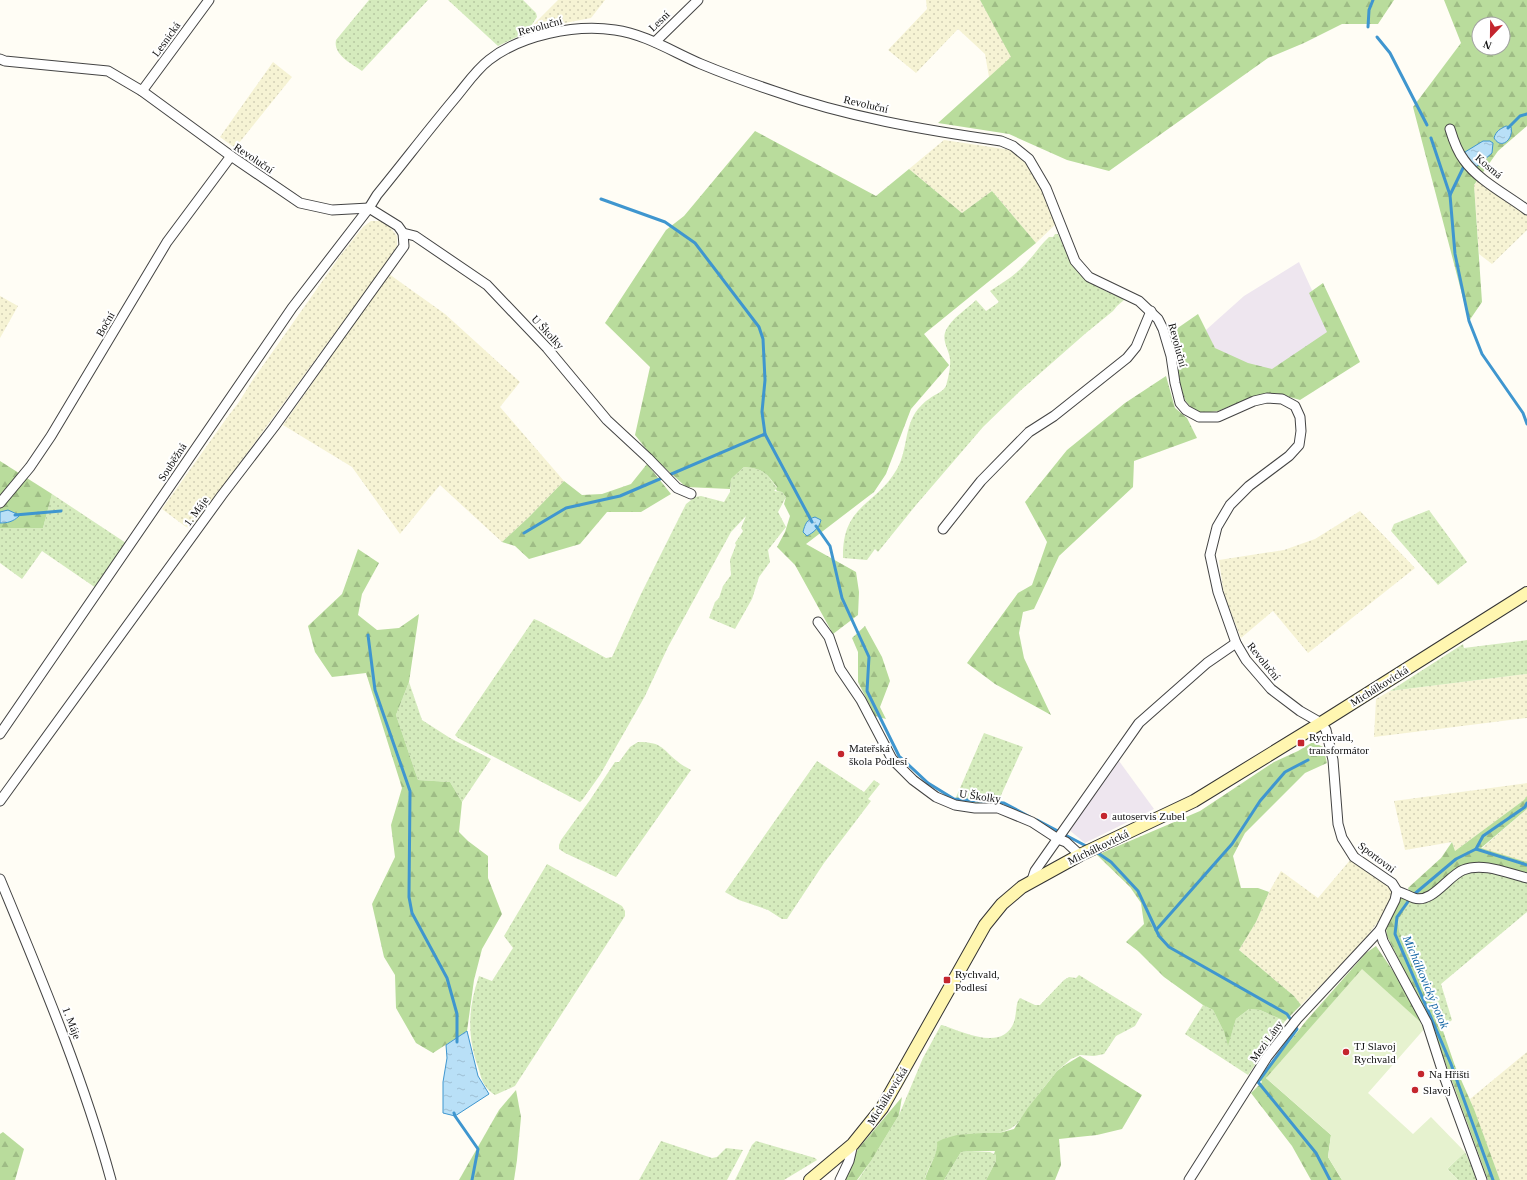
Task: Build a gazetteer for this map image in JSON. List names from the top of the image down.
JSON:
{
  "streets": {
    "street": [
      "Lesní",
      "Revoluční",
      "Lesnická",
      "Kosmá",
      "Boční",
      "U Školky",
      "Souběžná",
      "1. Máje",
      "Michálkovická",
      "Sportovní",
      "Mezi Lány"
    ]
  },
  "crossings": [
    ["Lesní", "Revoluční"],
    ["Revoluční", "Lesnická"],
    ["Revoluční", "Boční"],
    ["Revoluční", "U Školky"],
    ["Revoluční", "Souběžná"],
    ["Revoluční", "Michálkovická"],
    ["Revoluční", "Sportovní"],
    ["U Školky", "Souběžná"],
    ["U Školky", "1. Máje"],
    ["U Školky", "Michálkovická"],
    ["Michálkovická", "Sportovní"]
  ],
  "water": ["Michálkovický potok"],
  "places": {
    "transit": ["Rychvald, transformátor", "Rychvald, Podlesí"],
    "other": [
      "Mateřská škola Podlesí",
      "autoservis Zubel",
      "TJ Slavoj Rychvald",
      "Na Hřišti",
      "Slavoj"
    ]
  },
  "north": "bottom"
}
